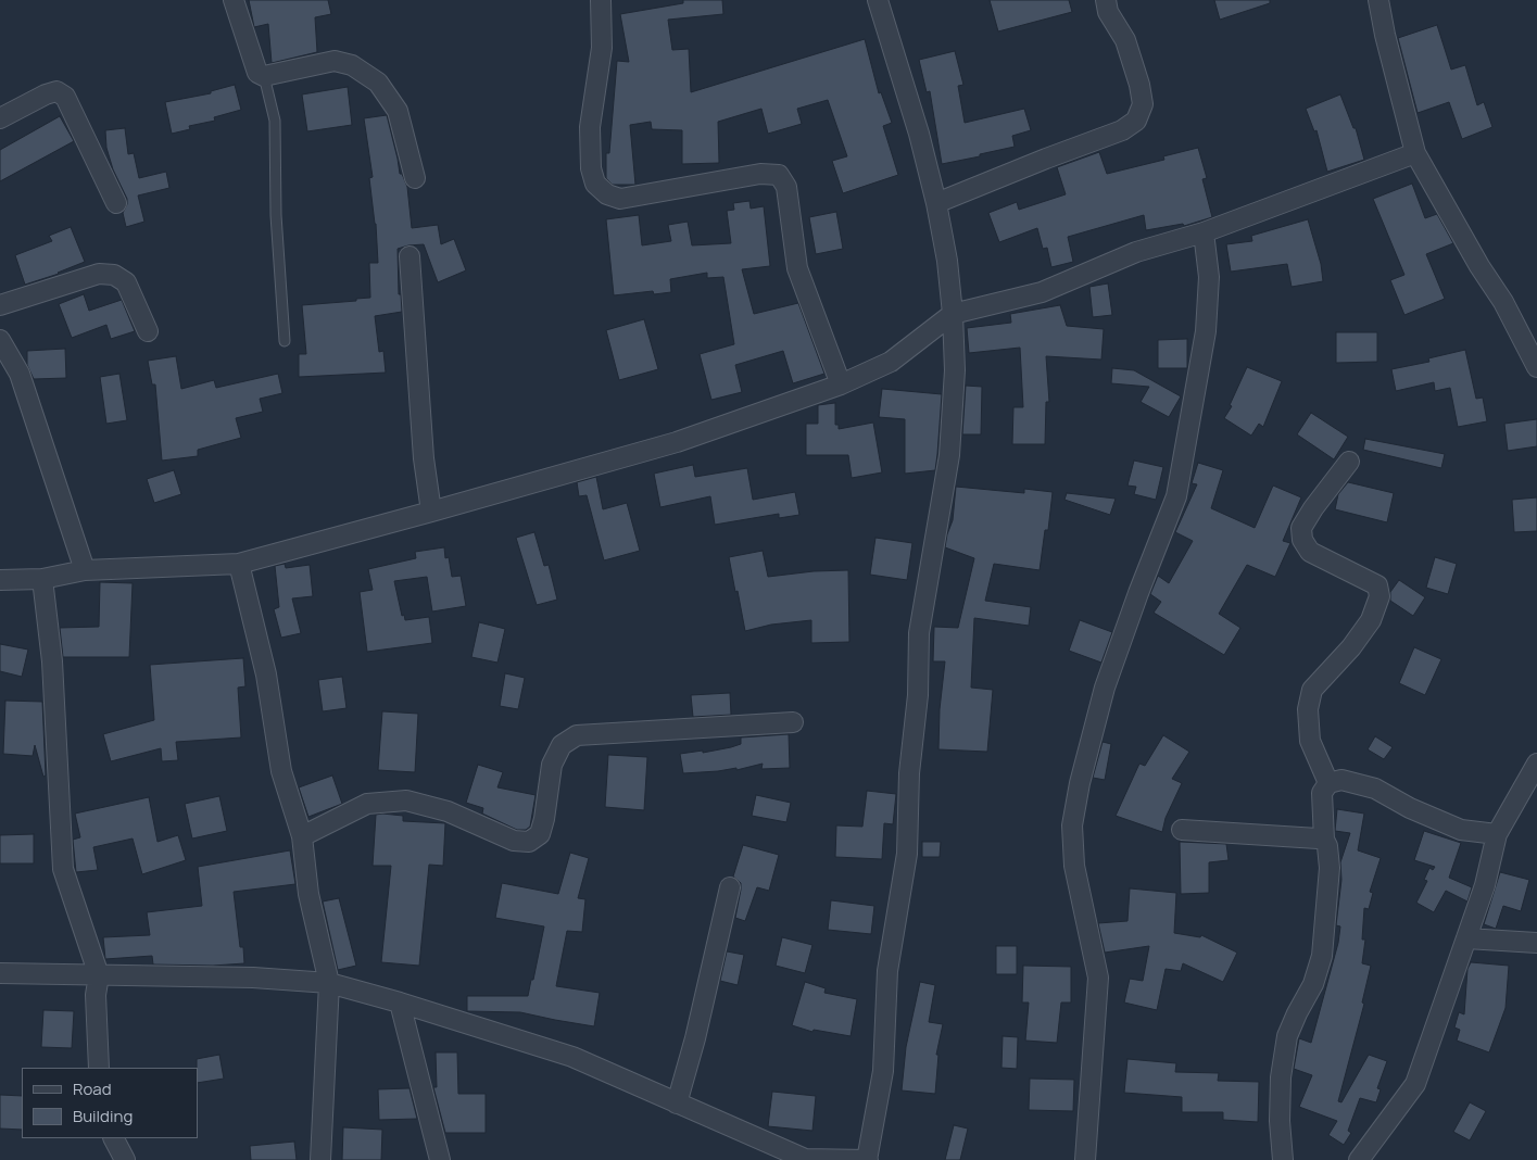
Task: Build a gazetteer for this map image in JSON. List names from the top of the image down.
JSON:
{
  "legend": ["Road", "Building"]
}
